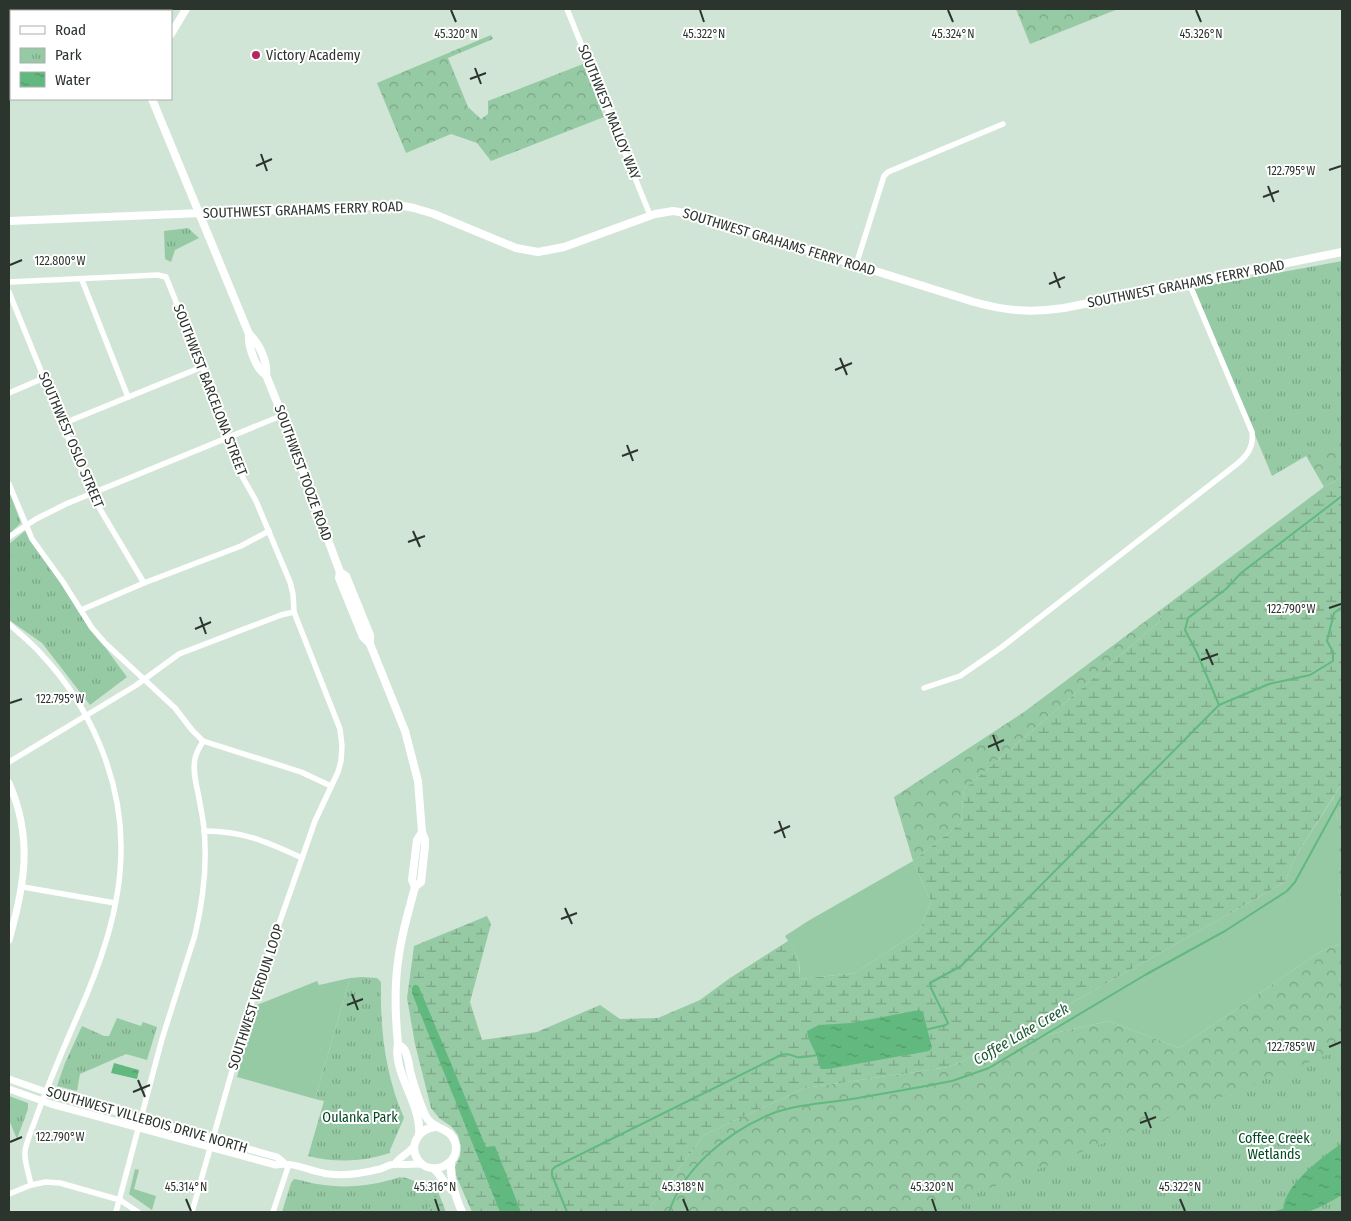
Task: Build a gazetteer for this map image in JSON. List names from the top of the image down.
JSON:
{
  "streets": {
    "main road": ["SOUTHWEST GRAHAMS FERRY ROAD", "SOUTHWEST TOOZE ROAD"],
    "street": [
      "SOUTHWEST MALLOY WAY",
      "SOUTHWEST BARCELONA STREET",
      "SOUTHWEST OSLO STREET",
      "SOUTHWEST VERDUN LOOP",
      "SOUTHWEST VILLEBOIS DRIVE NORTH"
    ]
  },
  "crossings": [
    ["SOUTHWEST MALLOY WAY", "SOUTHWEST GRAHAMS FERRY ROAD"],
    ["SOUTHWEST GRAHAMS FERRY ROAD", "SOUTHWEST TOOZE ROAD"],
    ["SOUTHWEST BARCELONA STREET", "SOUTHWEST VERDUN LOOP"],
    ["SOUTHWEST TOOZE ROAD", "SOUTHWEST VILLEBOIS DRIVE NORTH"],
    ["SOUTHWEST VERDUN LOOP", "SOUTHWEST VILLEBOIS DRIVE NORTH"]
  ],
  "water": ["Coffee Lake Creek"],
  "parks": ["Oulanka Park", "Coffee Creek Wetlands"],
  "places": ["Victory Academy"],
  "legend": ["Road", "Park", "Water"],
  "coordinates": [
    "45.326°N",
    "45.320°N",
    "45.322°N",
    "45.324°N",
    "122.795°W",
    "122.800°W",
    "122.790°W",
    "122.785°W",
    "45.314°N",
    "45.316°N",
    "45.318°N"
  ]
}
